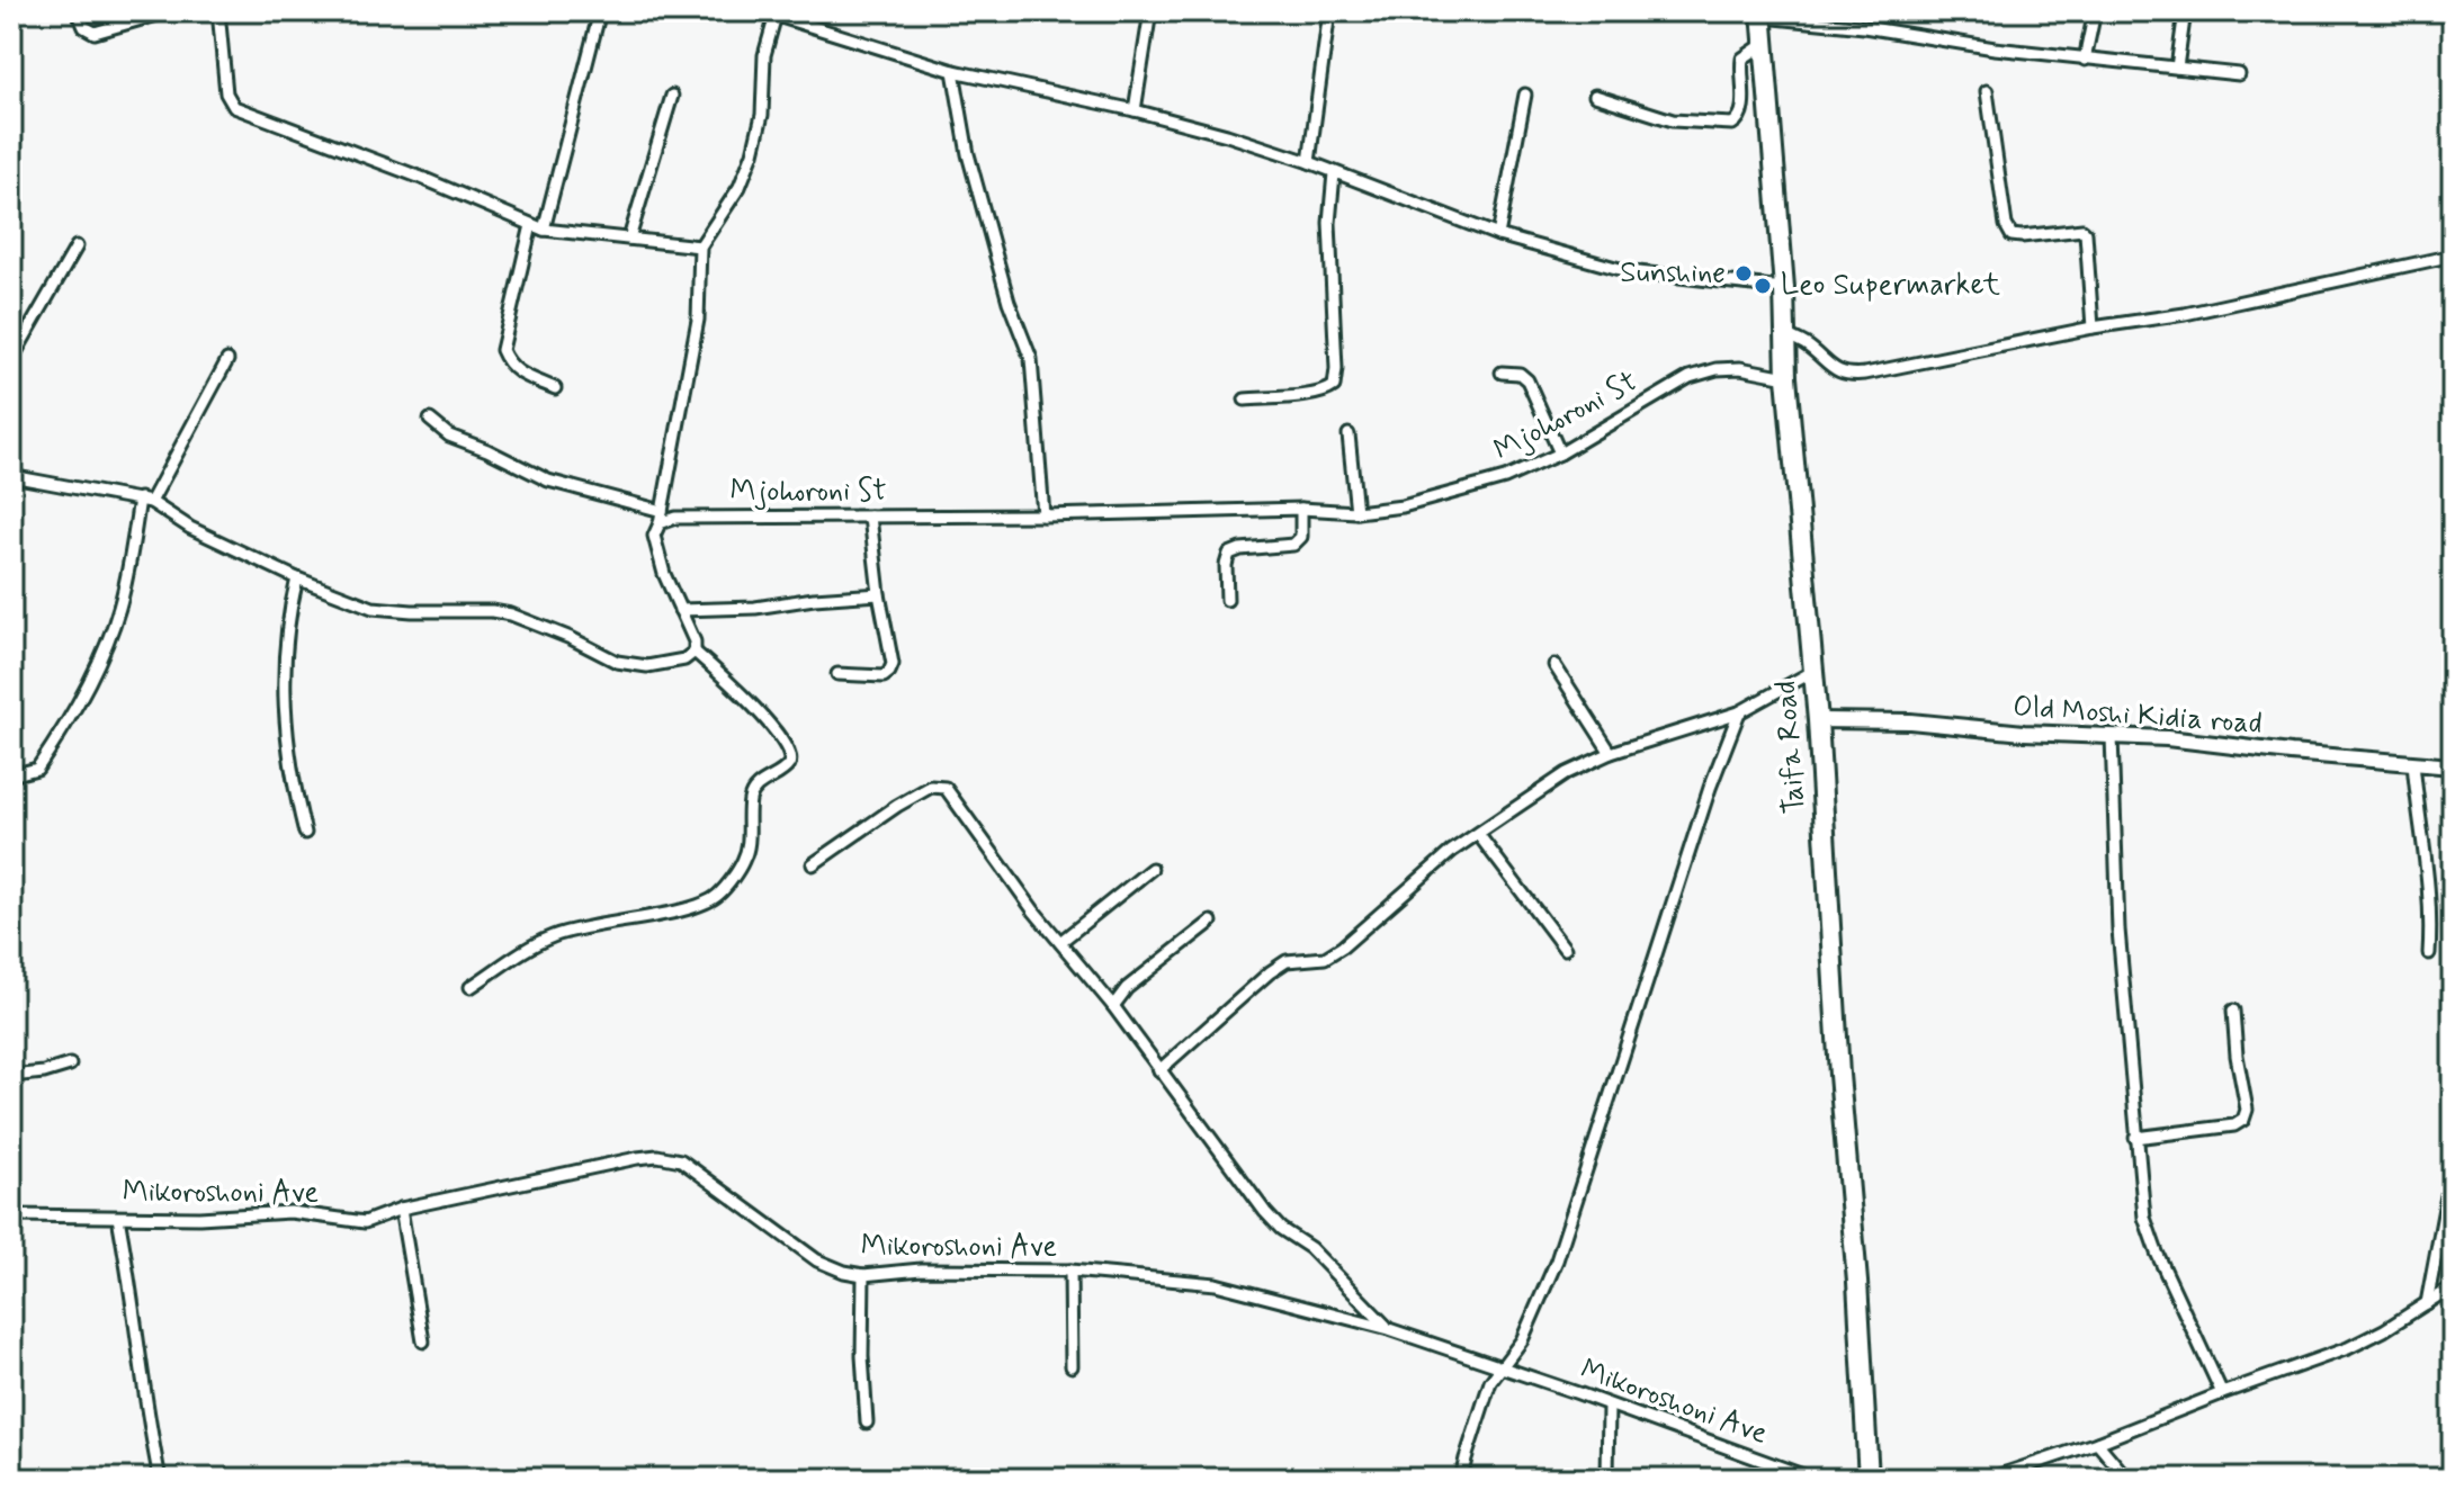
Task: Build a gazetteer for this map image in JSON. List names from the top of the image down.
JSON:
{
  "streets": {
    "highway": ["Taifa Road"],
    "street": ["Mjohoroni St", "Old Moshi Kidia road", "Mikoroshoni Ave"]
  },
  "crossings": [
    ["Mjohoroni St", "Taifa Road"],
    ["Old Moshi Kidia road", "Taifa Road"]
  ],
  "places": ["Sunshine", "Leo Supermarket"]
}
